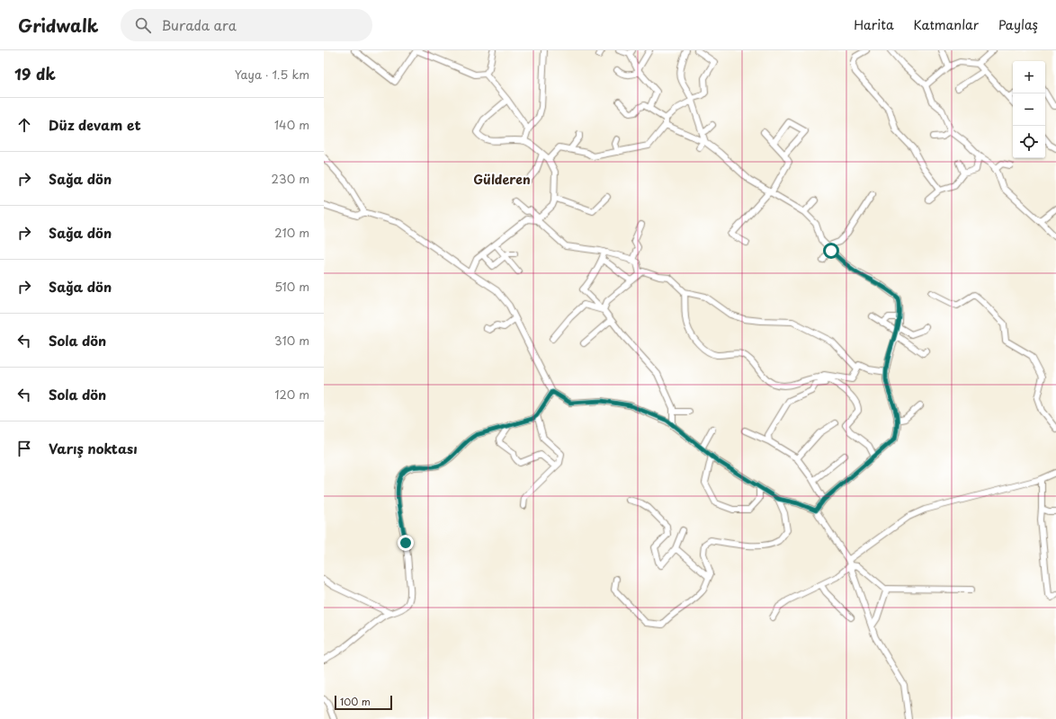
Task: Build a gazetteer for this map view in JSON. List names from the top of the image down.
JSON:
{
  "districts": ["Gülderen"],
  "scale_bar": "100 m",
  "page": {
    "header": "Gridwalk",
    "search": "Burada ara",
    "nav": ["Harita", "Katmanlar", "Paylaş"],
    "heading": ["19 dk", "Yaya · 1.5 km"],
    "map_buttons": ["+", "−"],
    "list": [
      ["Düz devam et", "140 m"],
      ["Sağa dön", "230 m"],
      ["Sağa dön", "210 m"],
      ["Sağa dön", "510 m"],
      ["Sola dön", "310 m"],
      ["Sola dön", "120 m"],
      "Varış noktası"
    ],
    "scale": "100 m"
  }
}
